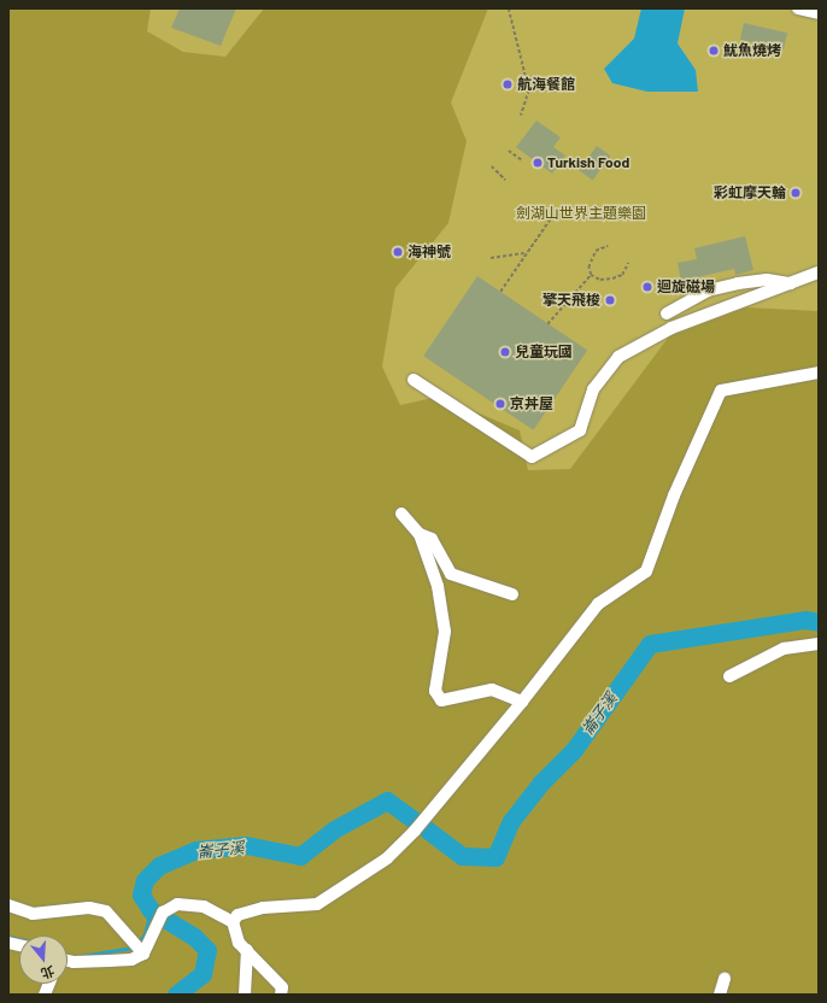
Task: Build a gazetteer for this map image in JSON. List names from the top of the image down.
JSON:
{
  "water": ["崙子溪"],
  "parks": ["劍湖山世界主題樂園"],
  "places": [
    "魷魚燒烤",
    "航海餐館",
    "Turkish Food",
    "彩虹摩天輪",
    "海神號",
    "迴旋磁場",
    "擎天飛梭",
    "兒童玩國",
    "京丼屋"
  ],
  "north": "bottom"
}
